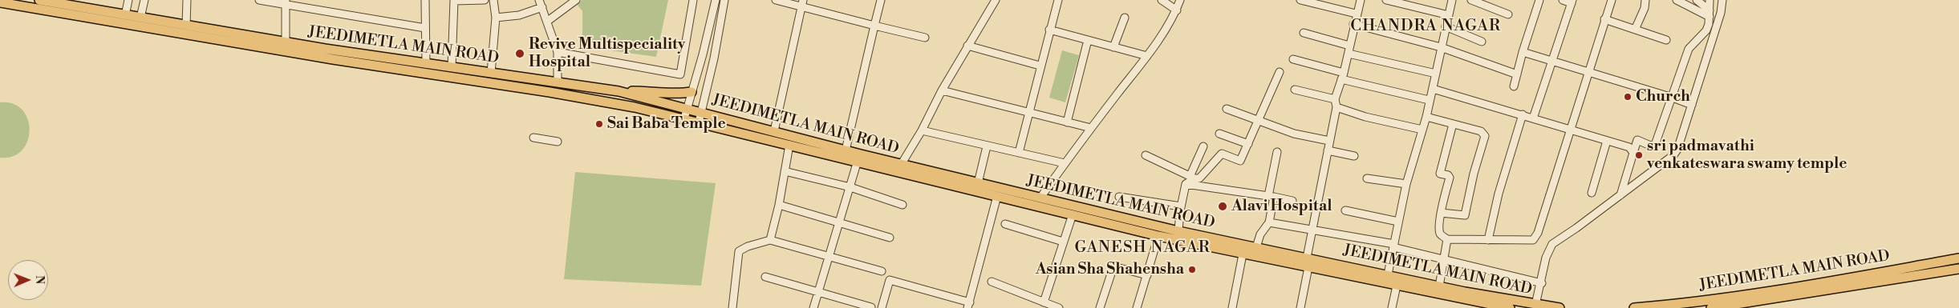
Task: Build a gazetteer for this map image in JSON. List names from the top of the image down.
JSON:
{
  "streets": {
    "main road": ["JEEDIMETLA MAIN ROAD"]
  },
  "districts": ["CHANDRA NAGAR", "GANESH NAGAR"],
  "places": [
    "Revive Multispeciality Hospital",
    "Church",
    "Sai Baba Temple",
    "sri padmavathi venkateswara swamy temple",
    "Alavi Hospital",
    "Asian Sha Shahensha"
  ],
  "north": "right"
}
